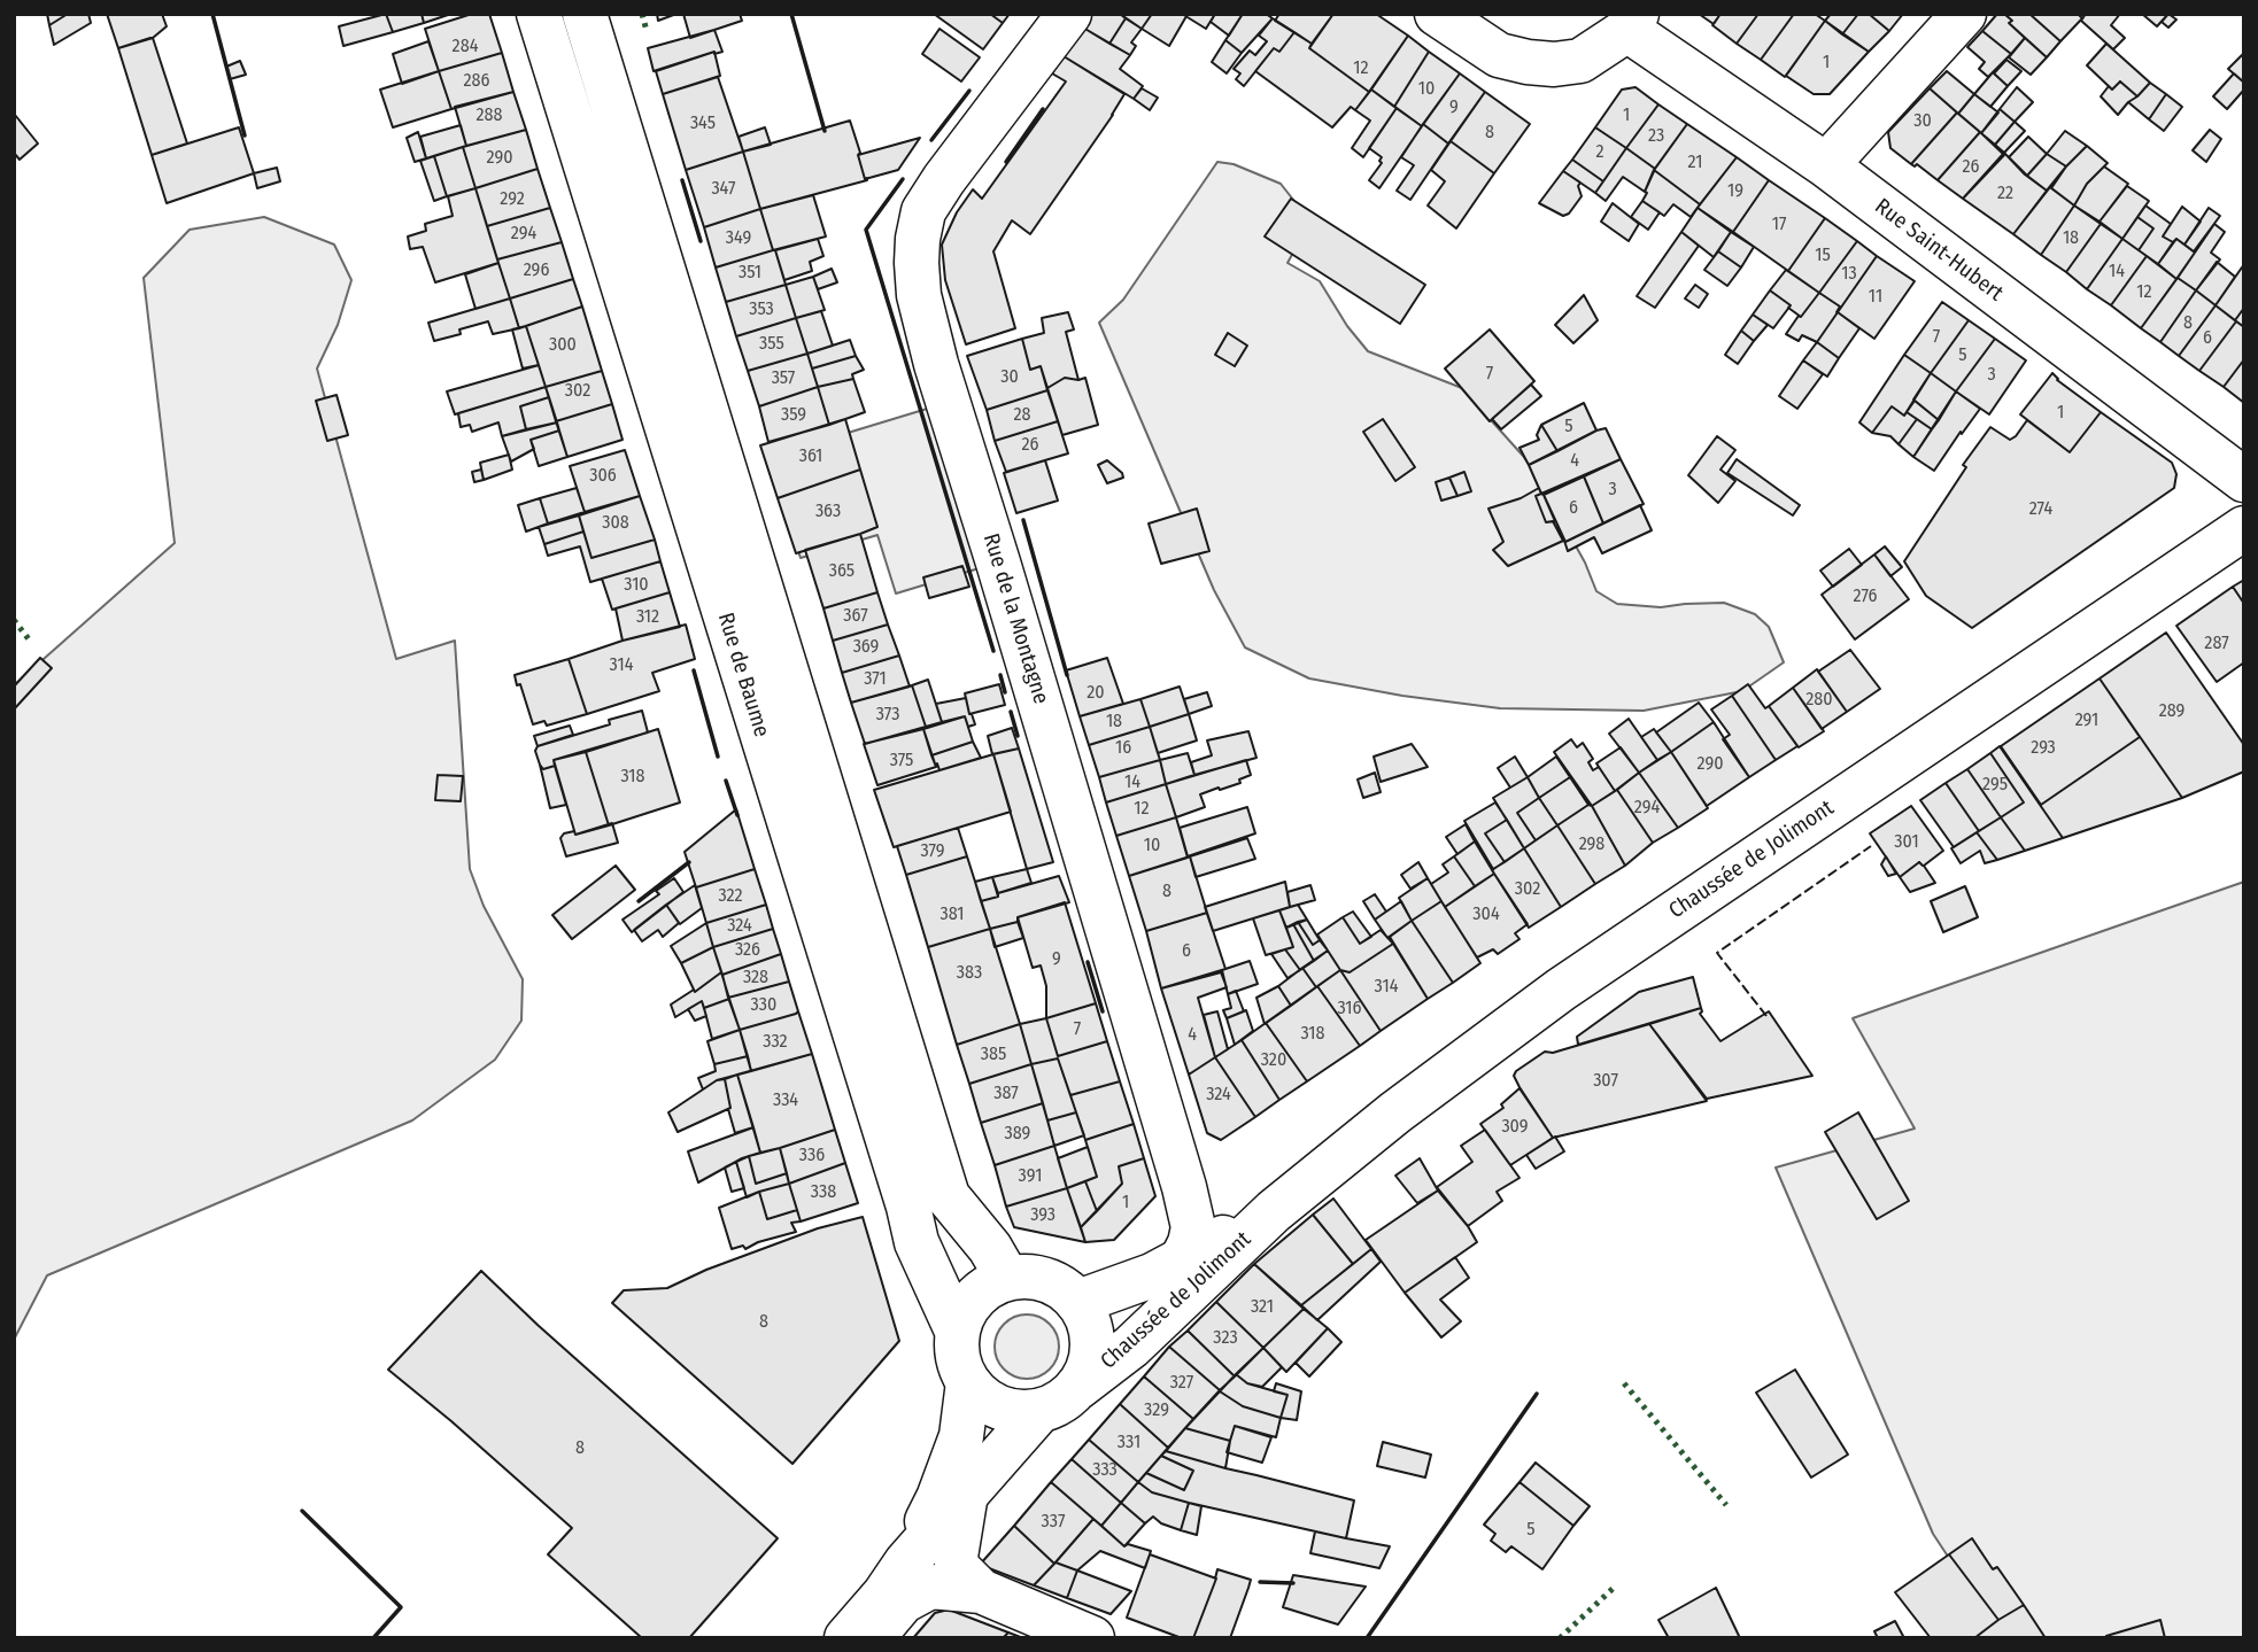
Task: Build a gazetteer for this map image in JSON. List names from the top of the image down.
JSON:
{
  "streets": {
    "main road": [
      "Rue Saint-Hubert",
      "Rue de la Montagne",
      "Rue de Baume",
      "Chaussée de Jolimont"
    ]
  },
  "crossings": [
    ["Rue de la Montagne", "Chaussée de Jolimont"],
    ["Rue de Baume", "Chaussée de Jolimont"]
  ],
  "house_numbers": [
    "284",
    "1",
    "12",
    "286",
    "10",
    "9",
    "288",
    "1",
    "30",
    "345",
    "8",
    "23",
    "2",
    "290",
    "21",
    "26",
    "347",
    "19",
    "22",
    "292",
    "17",
    "294",
    "349",
    "18",
    "15",
    "296",
    "14",
    "351",
    "13",
    "12",
    "11",
    "353",
    "8",
    "7",
    "6",
    "355",
    "300",
    "5",
    "7",
    "3",
    "30",
    "357",
    "302",
    "1",
    "359",
    "28",
    "5",
    "26",
    "361",
    "4",
    "306",
    "3",
    "6",
    "274",
    "363",
    "308",
    "365",
    "310",
    "276",
    "367",
    "312",
    "287",
    "369",
    "314",
    "371",
    "20",
    "280",
    "289",
    "373",
    "291",
    "18",
    "16",
    "293",
    "375",
    "290",
    "318",
    "14",
    "295",
    "294",
    "12",
    "301",
    "298",
    "10",
    "379",
    "302",
    "8",
    "322",
    "381",
    "304",
    "324",
    "326",
    "6",
    "9",
    "383",
    "328",
    "314",
    "330",
    "316",
    "7",
    "318",
    "4",
    "332",
    "385",
    "320",
    "307",
    "387",
    "324",
    "334",
    "309",
    "389",
    "336",
    "391",
    "338",
    "1",
    "393",
    "321",
    "8",
    "323",
    "327",
    "329",
    "331",
    "8",
    "333",
    "337",
    "5"
  ]
}
